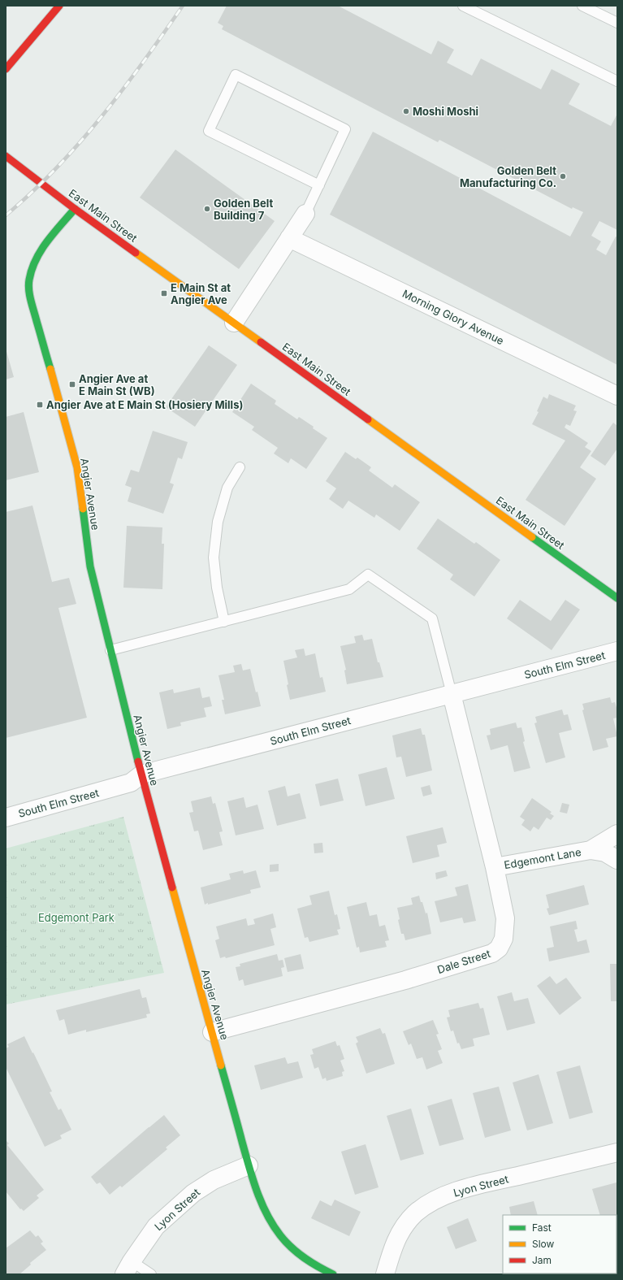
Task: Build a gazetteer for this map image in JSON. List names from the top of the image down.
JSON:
{
  "streets": {
    "street": [
      "East Main Street",
      "Morning Glory Avenue",
      "Angier Avenue",
      "South Elm Street",
      "Edgemont Lane",
      "Dale Street",
      "Lyon Street"
    ]
  },
  "crossings": [
    ["East Main Street", "Angier Avenue"],
    ["Angier Avenue", "South Elm Street"],
    ["Angier Avenue", "Dale Street"],
    ["Angier Avenue", "Lyon Street"],
    ["South Elm Street", "Dale Street"],
    ["Edgemont Lane", "Dale Street"]
  ],
  "parks": ["Edgemont Park"],
  "places": {
    "other": ["Moshi Moshi", "Golden Belt Manufacturing Co.", "Golden Belt Building 7"],
    "transit": ["E Main St at Angier Ave", "Angier Ave at E Main St (WB)", "Angier Ave at E Main St (Hosiery Mills)"]
  },
  "legend": ["Fast", "Slow", "Jam"]
}
